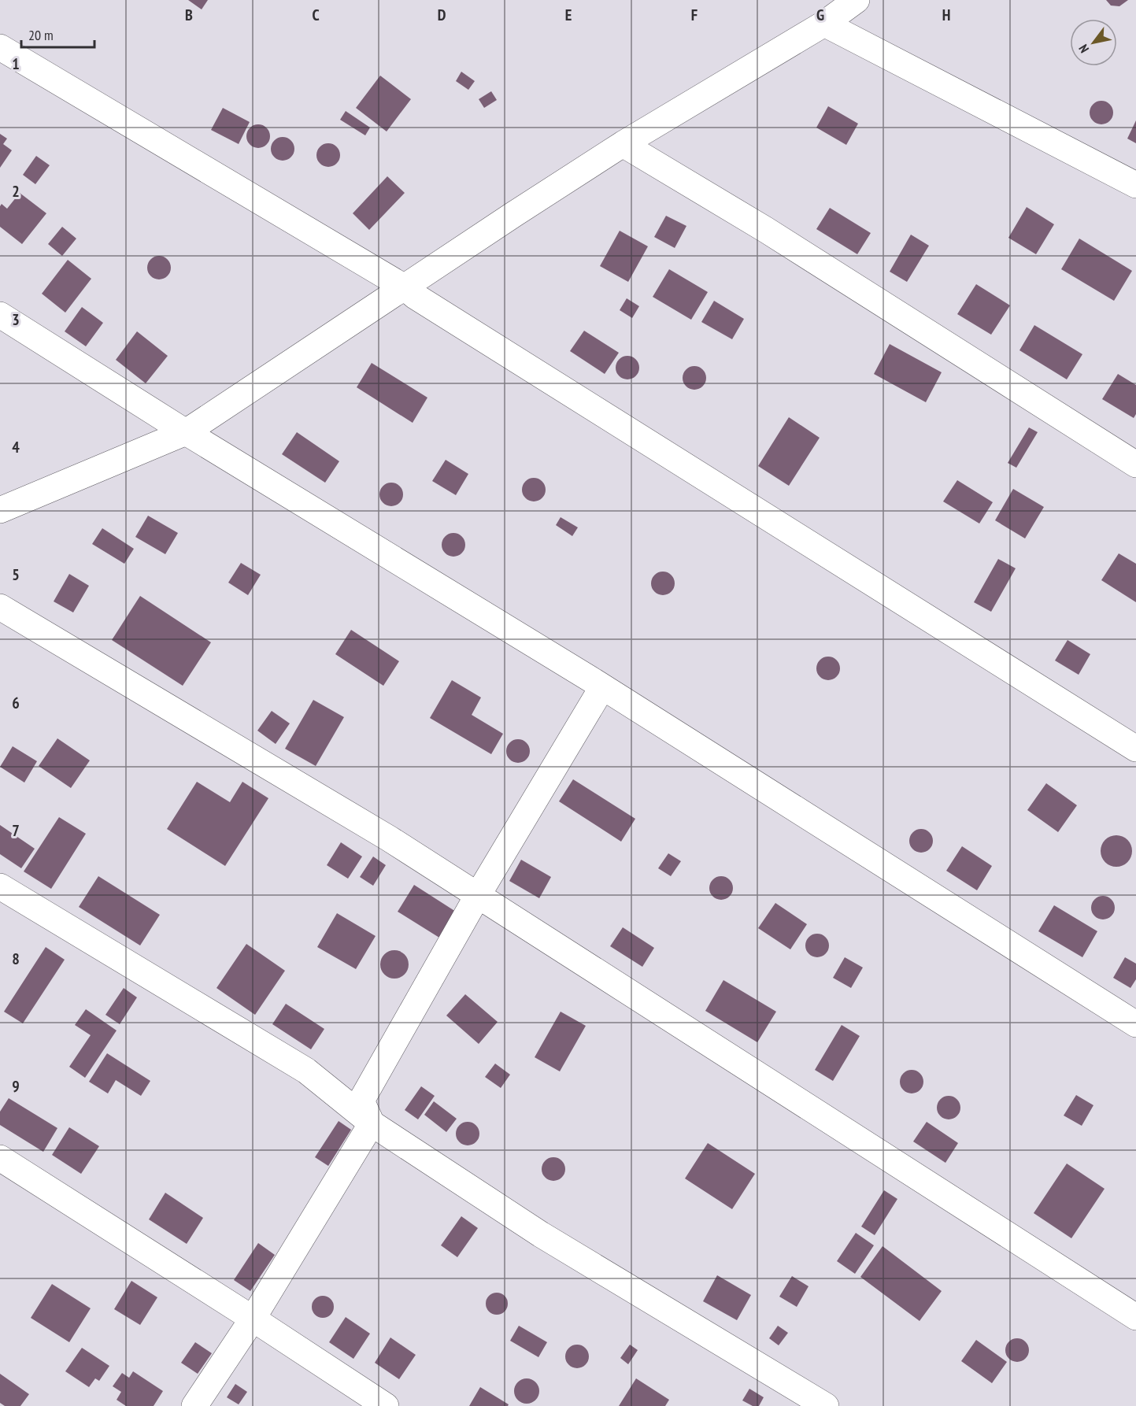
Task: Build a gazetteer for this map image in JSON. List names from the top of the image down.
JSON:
{
  "scale_bar": "20 m",
  "north": "bottom left",
  "grid": {
    "columns": [
      "B",
      "C",
      "D",
      "E",
      "F",
      "G",
      "H"
    ],
    "rows": [
      "1",
      "2",
      "3",
      "4",
      "5",
      "6",
      "7",
      "8",
      "9"
    ]
  }
}
